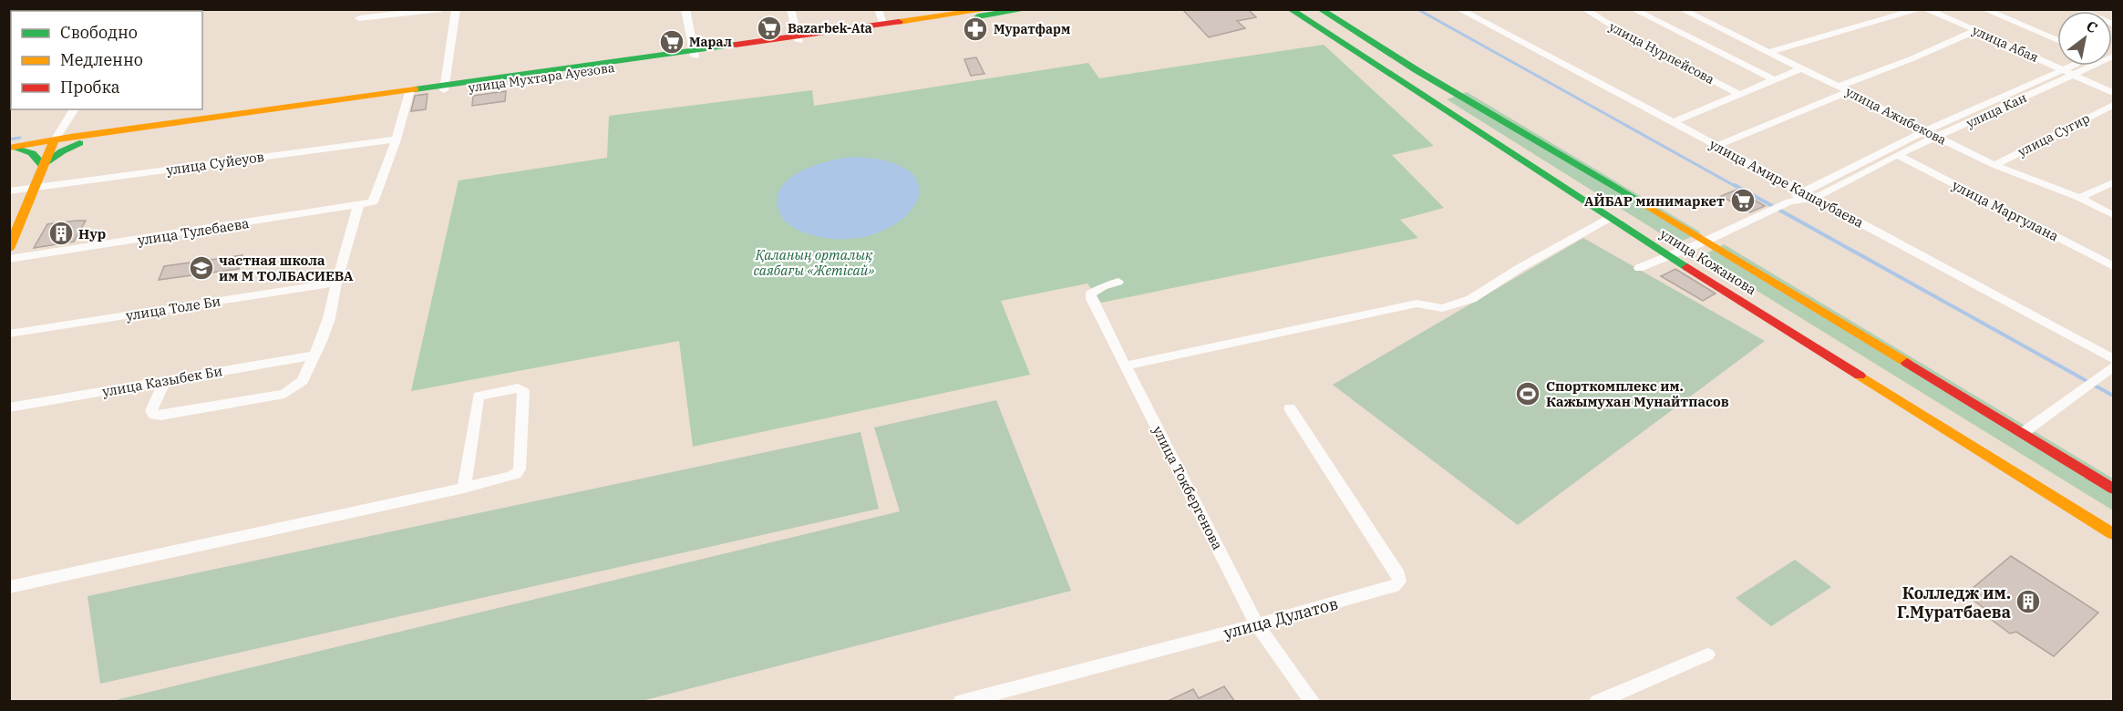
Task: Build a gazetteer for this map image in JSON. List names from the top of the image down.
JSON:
{
  "streets": {
    "street": [
      "улица Абая",
      "улица Нурпейсова",
      "улица Мухтара Ауезова",
      "улица Кан",
      "улица Ажибекова",
      "улица Сугир",
      "улица Суйеуов",
      "улица Амире Кашаубаева",
      "улица Маргулана",
      "улица Тулебаева",
      "улица Кожанова",
      "улица Толе Би",
      "улица Казыбек Би",
      "улица Токбергенова",
      "улица Дулатов"
    ]
  },
  "crossings": [
    ["улица Абая", "улица Кан"],
    ["улица Кан", "улица Ажибекова"],
    ["улица Кан", "улица Амире Кашаубаева"],
    ["улица Кан", "улица Маргулана"],
    ["улица Кан", "улица Кожанова"],
    ["улица Ажибекова", "улица Сугир"],
    ["улица Суйеуов", "улица Тулебаева"],
    ["улица Токбергенова", "улица Дулатов"]
  ],
  "parks": ["Қаланың орталық саябағы «Жетісай»"],
  "places": {
    "supermarket": ["Bazarbek-Ata", "Марал", "АЙБАР минимаркет"],
    "pharmacy": ["Муратфарм"],
    "building": ["Нур", "Колледж им. Г.Муратбаева"],
    "school or university": ["частная школа им М ТОЛБАСИЕВА"],
    "sports": ["Спорткомплекс им. Кажымухан Мунайтпасов"]
  },
  "legend": ["Свободно", "Медленно", "Пробка"],
  "north": "top right"
}
